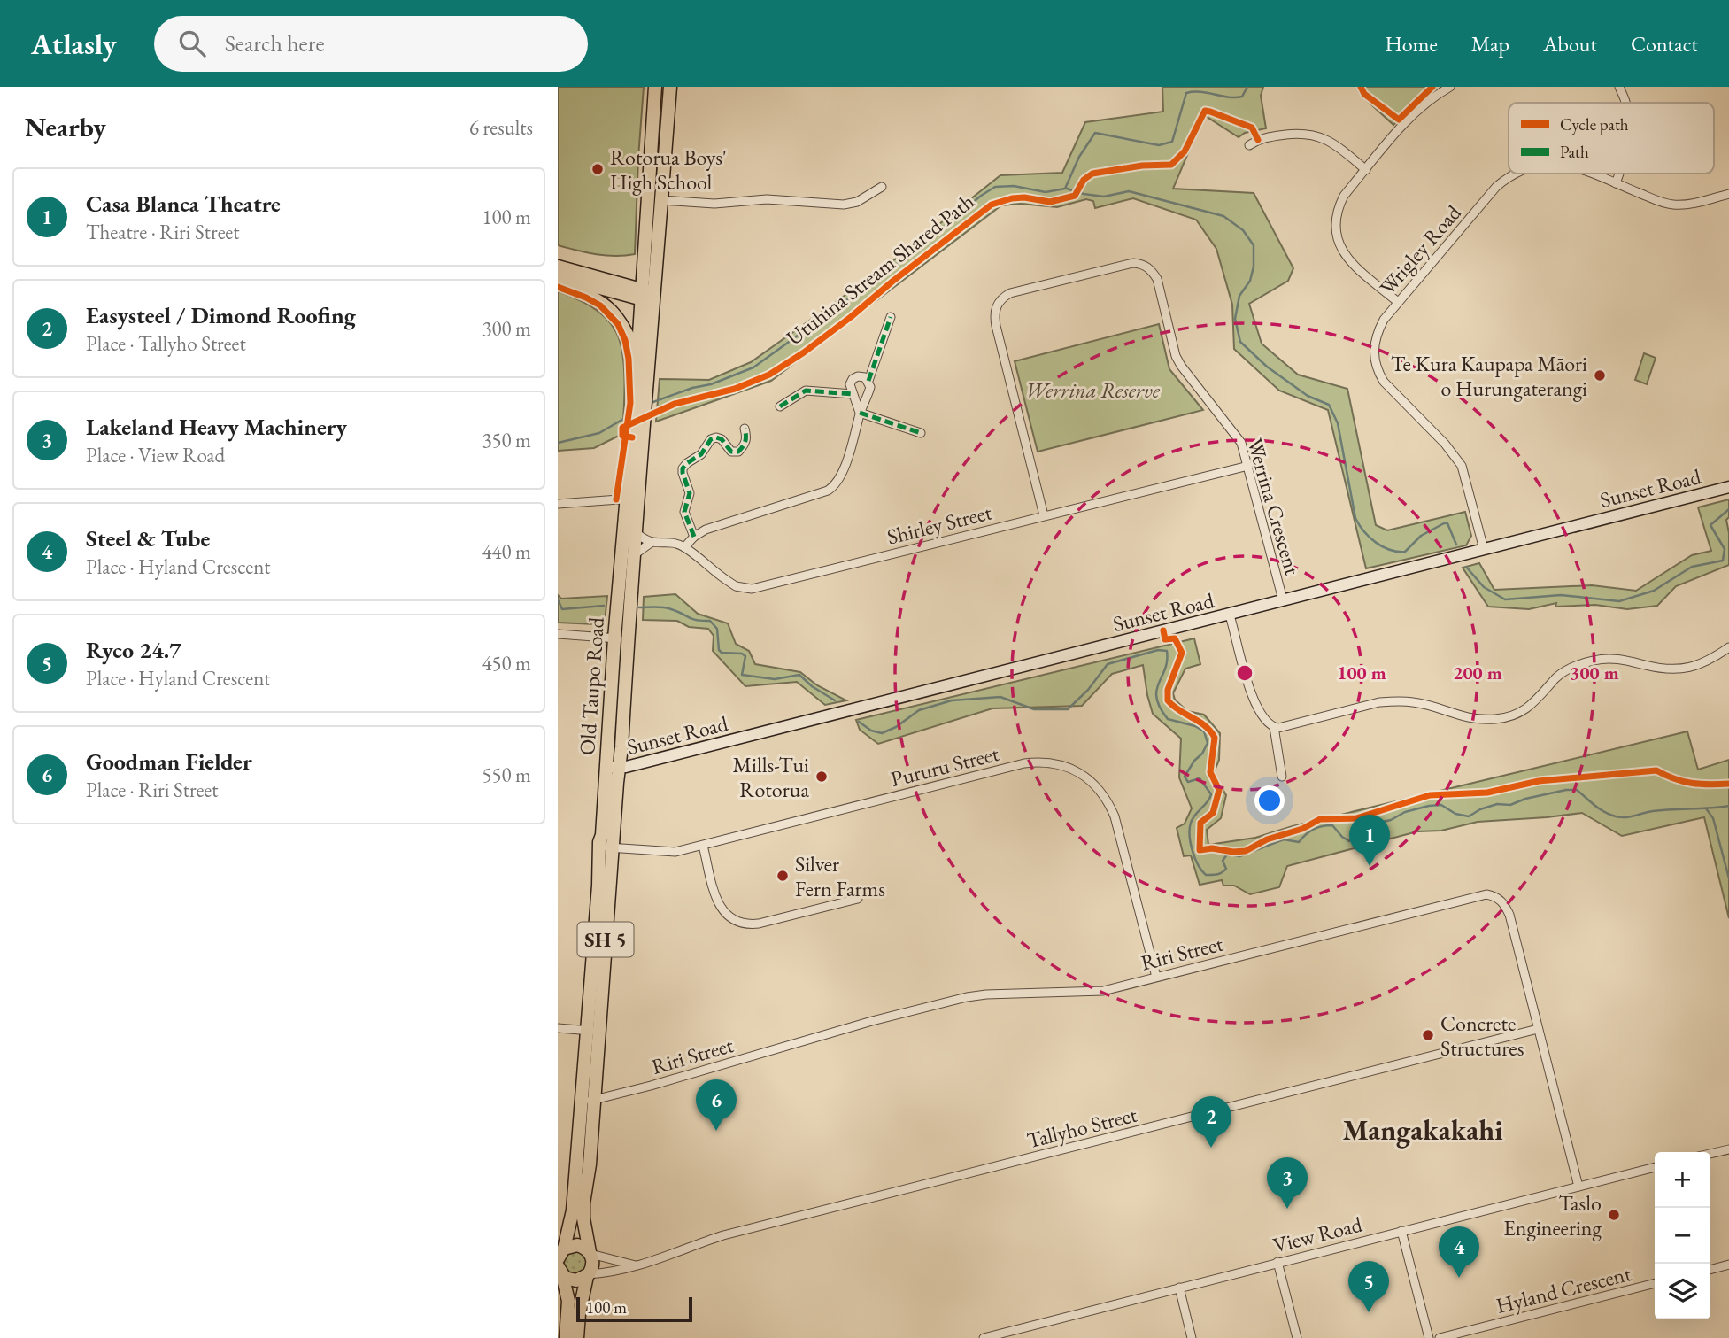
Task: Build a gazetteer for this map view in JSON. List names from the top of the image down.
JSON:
{
  "streets": {
    "main road": ["Sunset Road", "Old Taupo Road", "SH 5"],
    "street": [
      "Wrigley Road",
      "Werrina Crescent",
      "Shirley Street",
      "Pururu Street",
      "Riri Street",
      "Tallyho Street",
      "View Road",
      "Hyland Crescent"
    ],
    "cycle path": ["Utuhina Stream Shared Path"]
  },
  "crossings": [
    ["Wrigley Road", "Sunset Road"],
    ["Sunset Road", "Werrina Crescent"],
    ["Sunset Road", "Old Taupo Road"],
    ["Werrina Crescent", "Shirley Street"],
    ["Old Taupo Road", "Pururu Street"],
    ["Old Taupo Road", "SH 5"],
    ["Old Taupo Road", "Riri Street"],
    ["Old Taupo Road", "Tallyho Street"],
    ["Pururu Street", "Riri Street"],
    ["SH 5", "Tallyho Street"],
    ["Riri Street", "Tallyho Street"],
    ["Riri Street", "View Road"]
  ],
  "districts": ["Mangakakahi"],
  "parks": ["Werrina Reserve"],
  "places": [
    "Rotorua Boys' High School",
    "Te Kura Kaupapa Māori o Hurungaterangi",
    "Mills-Tui Rotorua",
    "Silver Fern Farms",
    "Concrete Structures",
    "Taslo Engineering"
  ],
  "legend": ["Cycle path", "Path"],
  "scale_bar": "100 m",
  "page": {
    "header": "Atlasly",
    "search": "Search here",
    "nav": [
      "Home",
      "Map",
      "About",
      "Contact"
    ],
    "heading": ["Nearby", "6 results"],
    "list": [
      {
        "mark": "1",
        "name": "Casa Blanca Theatre",
        "note": "Theatre · Riri Street",
        "value": "100 m"
      },
      {
        "mark": "2",
        "name": "Easysteel / Dimond Roofing",
        "note": "Place · Tallyho Street",
        "value": "300 m"
      },
      {
        "mark": "3",
        "name": "Lakeland Heavy Machinery",
        "note": "Place · View Road",
        "value": "350 m"
      },
      {
        "mark": "4",
        "name": "Steel & Tube",
        "note": "Place · Hyland Crescent",
        "value": "440 m"
      },
      {
        "mark": "5",
        "name": "Ryco 24.7",
        "note": "Place · Hyland Crescent",
        "value": "450 m"
      },
      {
        "mark": "6",
        "name": "Goodman Fielder",
        "note": "Place · Riri Street",
        "value": "550 m"
      }
    ],
    "pins": [
      "1",
      "6",
      "2",
      "3",
      "4",
      "5"
    ],
    "map_buttons": ["+", "−"],
    "scale": "100 m"
  },
  "rings": ["100 m", "200 m", "300 m"]
}
